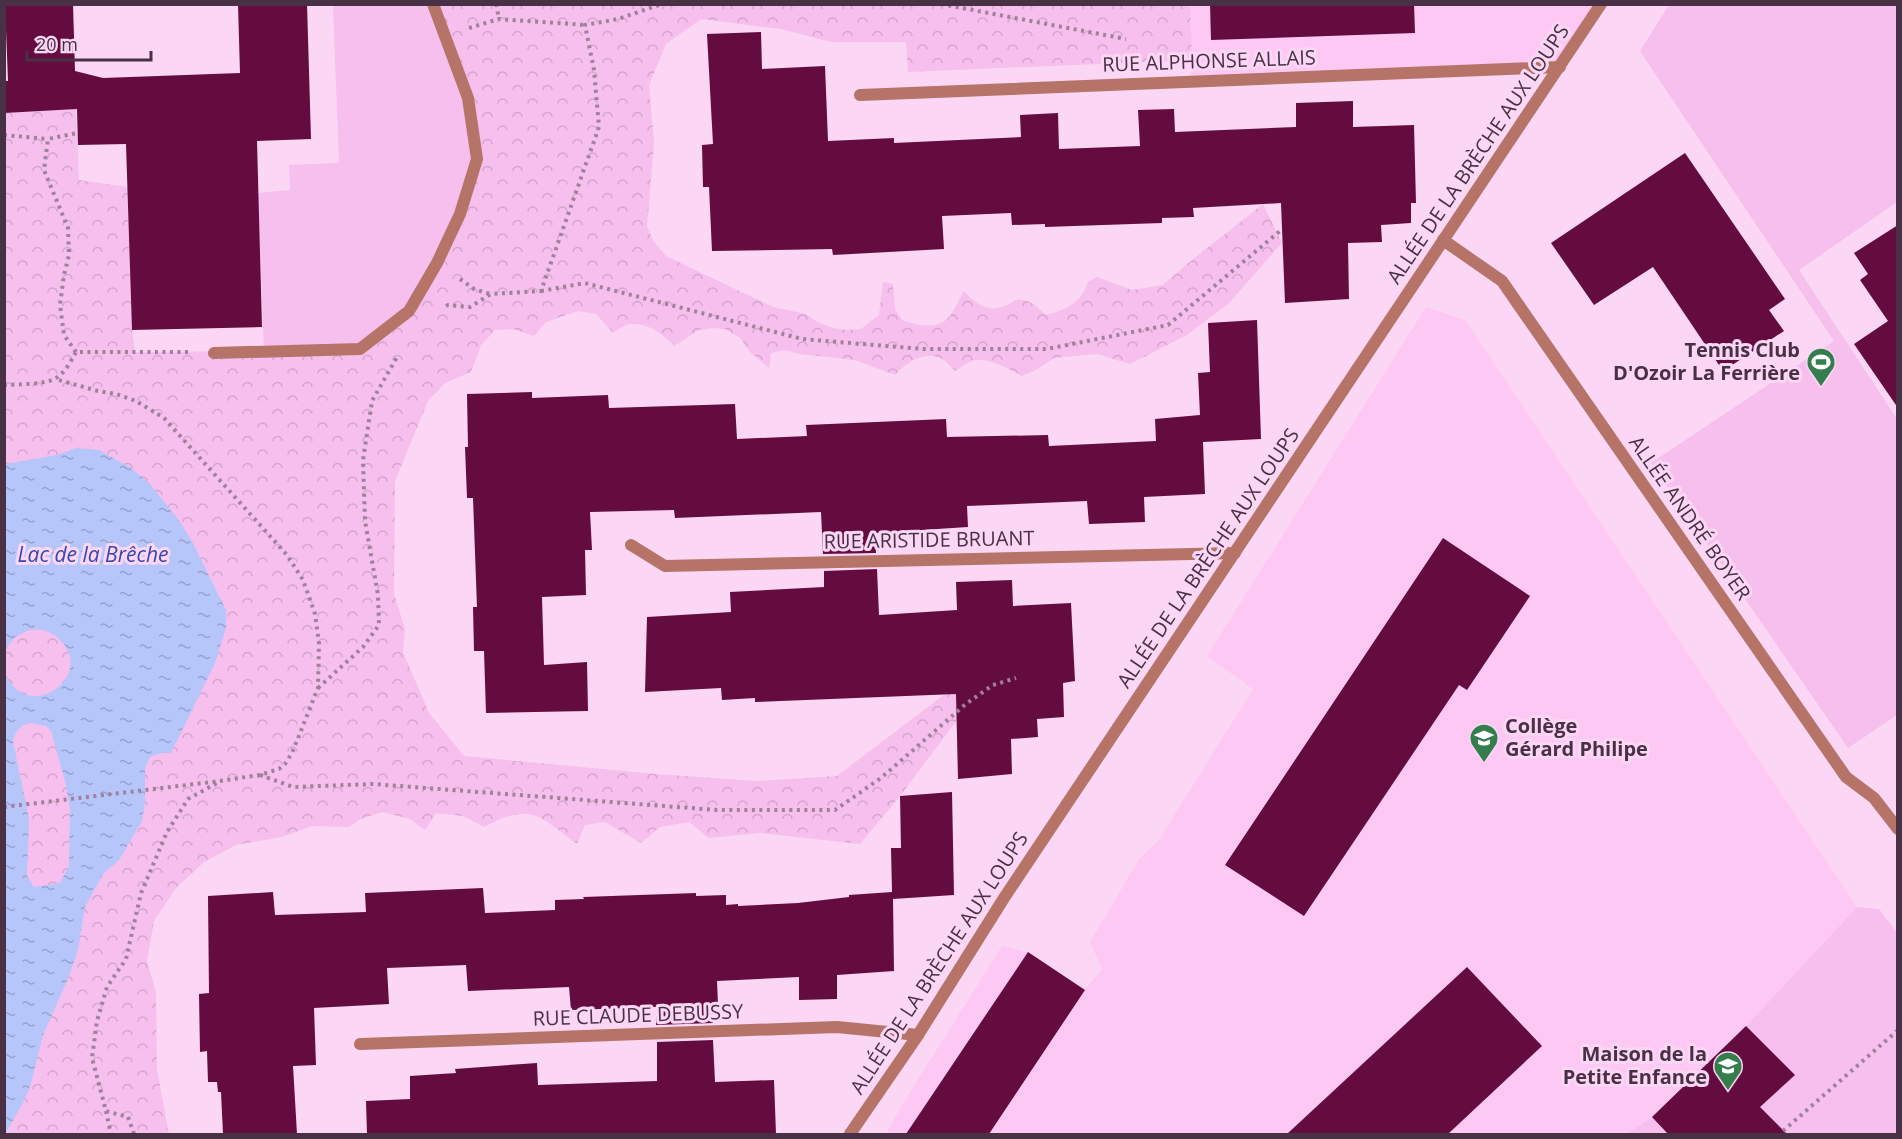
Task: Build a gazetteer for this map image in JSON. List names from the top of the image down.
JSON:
{
  "streets": {
    "street": [
      "RUE ALPHONSE ALLAIS",
      "ALLÉE DE LA BRÈCHE AUX LOUPS",
      "ALLÉE ANDRÉ BOYER",
      "RUE ARISTIDE BRUANT",
      "RUE CLAUDE DEBUSSY"
    ]
  },
  "crossings": [
    ["RUE ALPHONSE ALLAIS", "ALLÉE DE LA BRÈCHE AUX LOUPS"],
    ["ALLÉE DE LA BRÈCHE AUX LOUPS", "ALLÉE ANDRÉ BOYER"],
    ["ALLÉE DE LA BRÈCHE AUX LOUPS", "RUE ARISTIDE BRUANT"],
    ["ALLÉE DE LA BRÈCHE AUX LOUPS", "RUE CLAUDE DEBUSSY"]
  ],
  "water": ["Lac de la Brêche"],
  "places": {
    "sports": ["Tennis Club D'Ozoir La Ferrière"],
    "school or university": ["Collège Gérard Philipe", "Maison de la Petite Enfance"]
  },
  "scale_bar": "20 m"
}
